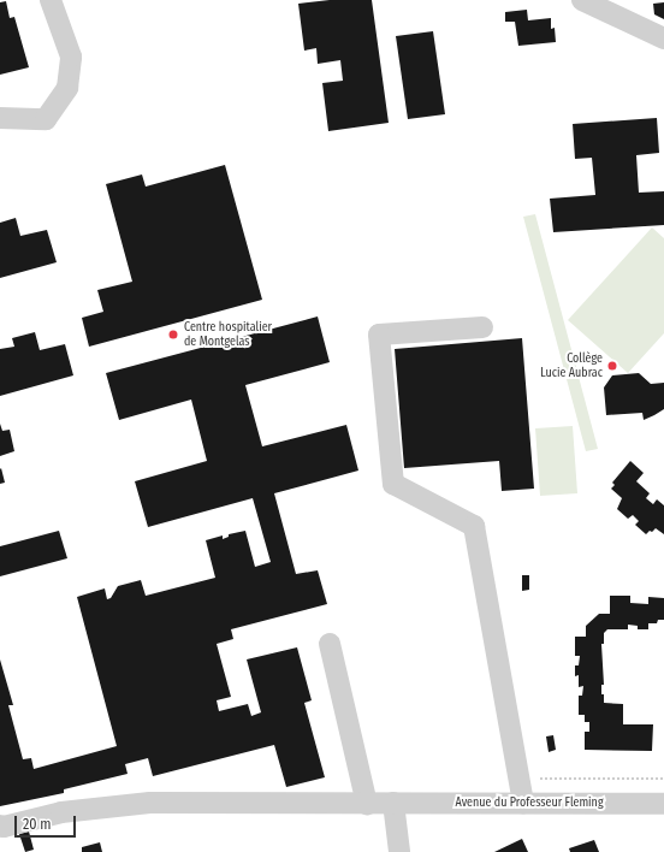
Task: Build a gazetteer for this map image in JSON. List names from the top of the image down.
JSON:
{
  "streets": {
    "street": ["Avenue du Professeur Fleming"]
  },
  "places": ["Centre hospitalier de Montgelas", "Collège Lucie Aubrac"],
  "scale_bar": "20 m"
}
